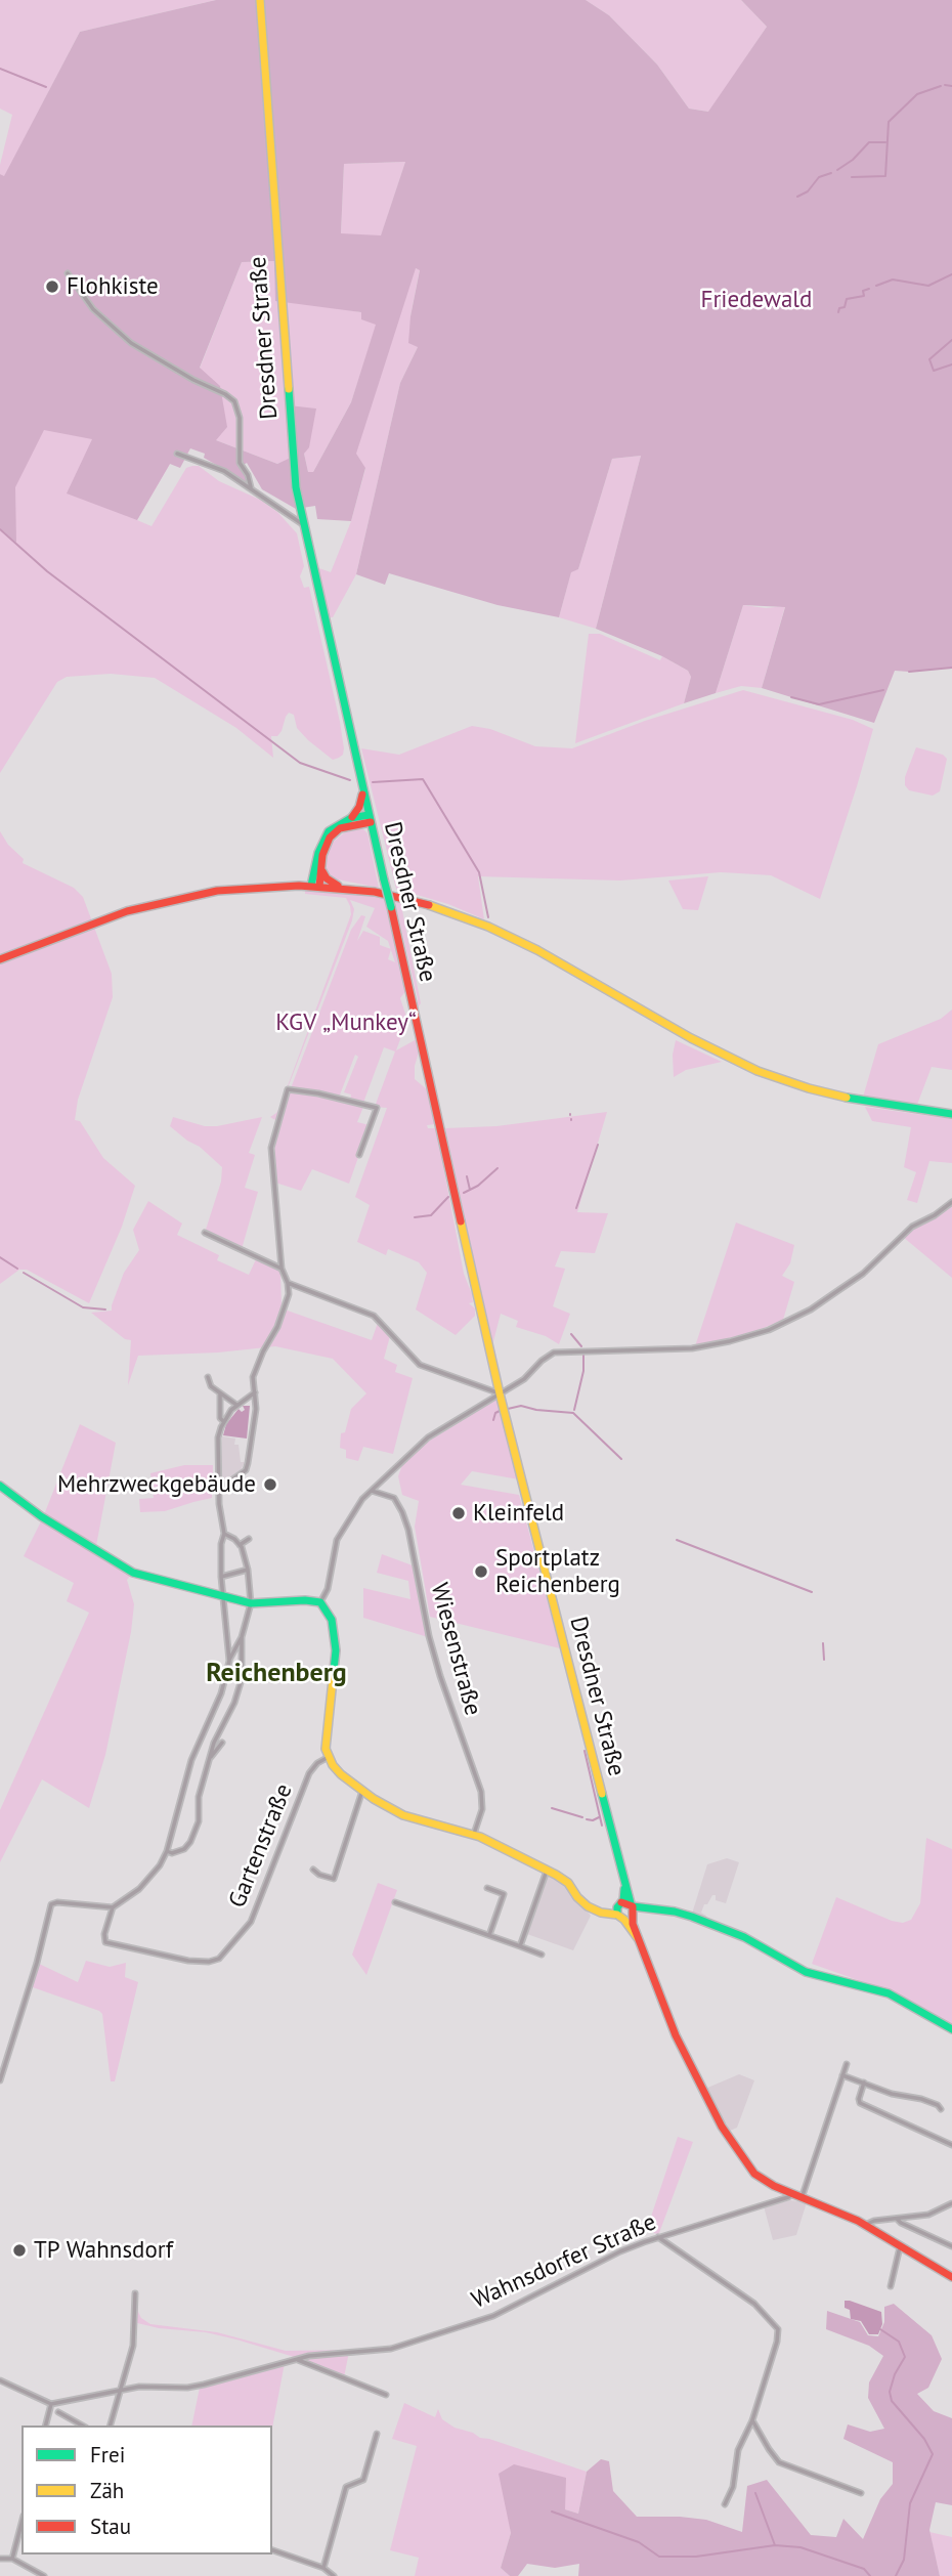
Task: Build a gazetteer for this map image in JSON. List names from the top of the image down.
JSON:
{
  "streets": {
    "main road": ["Dresdner Straße"],
    "street": ["Wiesenstraße", "Gartenstraße", "Wahnsdorfer Straße"]
  },
  "crossings": [
    ["Dresdner Straße", "Wahnsdorfer Straße"]
  ],
  "districts": ["Reichenberg"],
  "parks": ["Friedewald", "KGV „Munkey“"],
  "places": [
    "Flohkiste",
    "Mehrzweckgebäude",
    "Kleinfeld",
    "Sportplatz Reichenberg",
    "TP Wahnsdorf"
  ],
  "legend": ["Frei", "Zäh", "Stau"]
}
